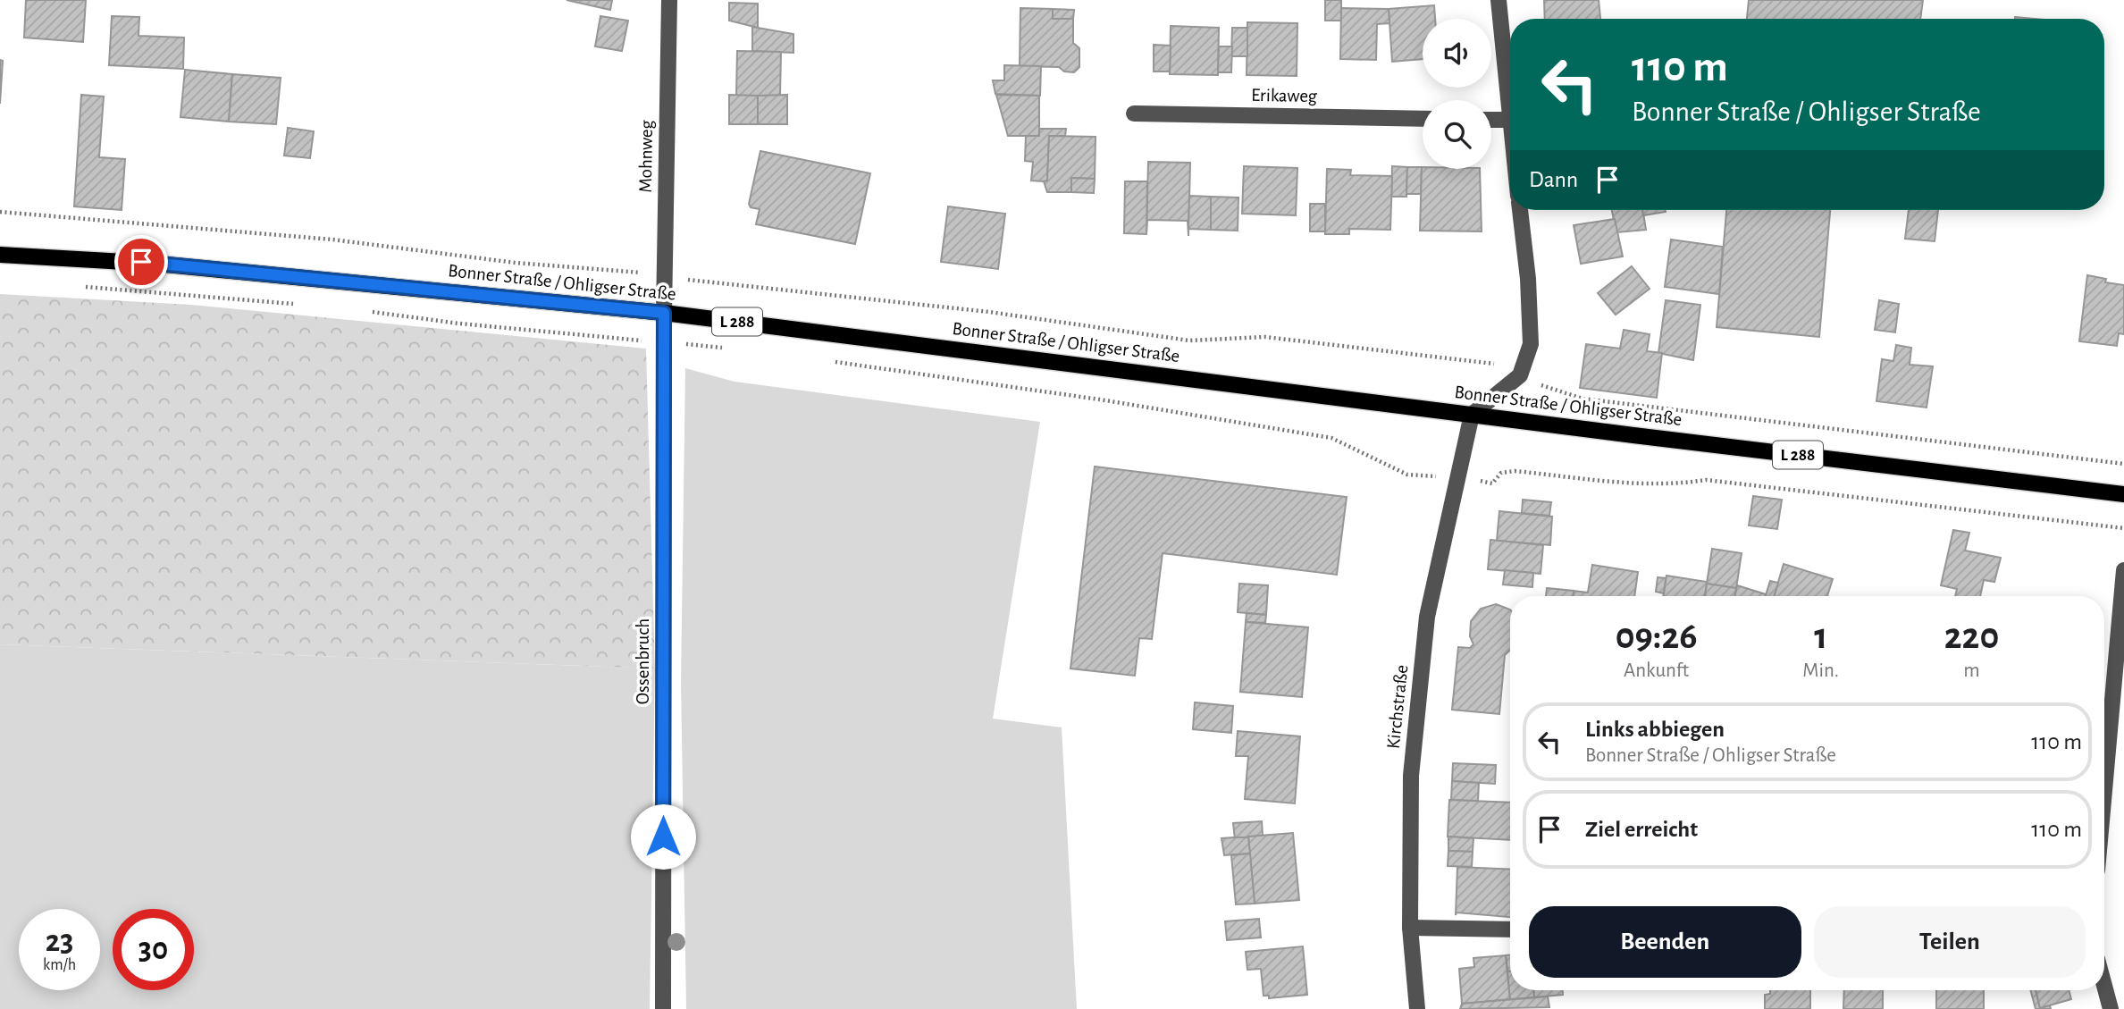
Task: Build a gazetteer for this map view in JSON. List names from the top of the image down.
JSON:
{
  "streets": {
    "main road": ["Bonner Straße / Ohligser Straße", "L 288"],
    "street": [
      "Erikaweg",
      "Mohnweg",
      "Ossenbruch",
      "Kirchstraße"
    ]
  },
  "crossings": [
    ["Mohnweg", "Bonner Straße / Ohligser Straße"],
    ["Mohnweg", "Ossenbruch"],
    ["Bonner Straße / Ohligser Straße", "Ossenbruch"],
    ["Bonner Straße / Ohligser Straße", "Kirchstraße"]
  ],
  "page": {
    "turn": ["110 m", "Bonner Straße / Ohligser Straße"],
    "then": "Dann",
    "eta": [
      "09:26",
      "Ankunft",
      "1",
      "Min.",
      "220",
      "m"
    ],
    "list": [
      {
        "name": "Links abbiegen",
        "note": "Bonner Straße / Ohligser Straße",
        "value": "110 m"
      },
      {
        "name": "Ziel erreicht",
        "value": "110 m"
      }
    ],
    "buttons": ["Beenden", "Teilen"],
    "speed": "23 km/h",
    "limit": "30"
  }
}
